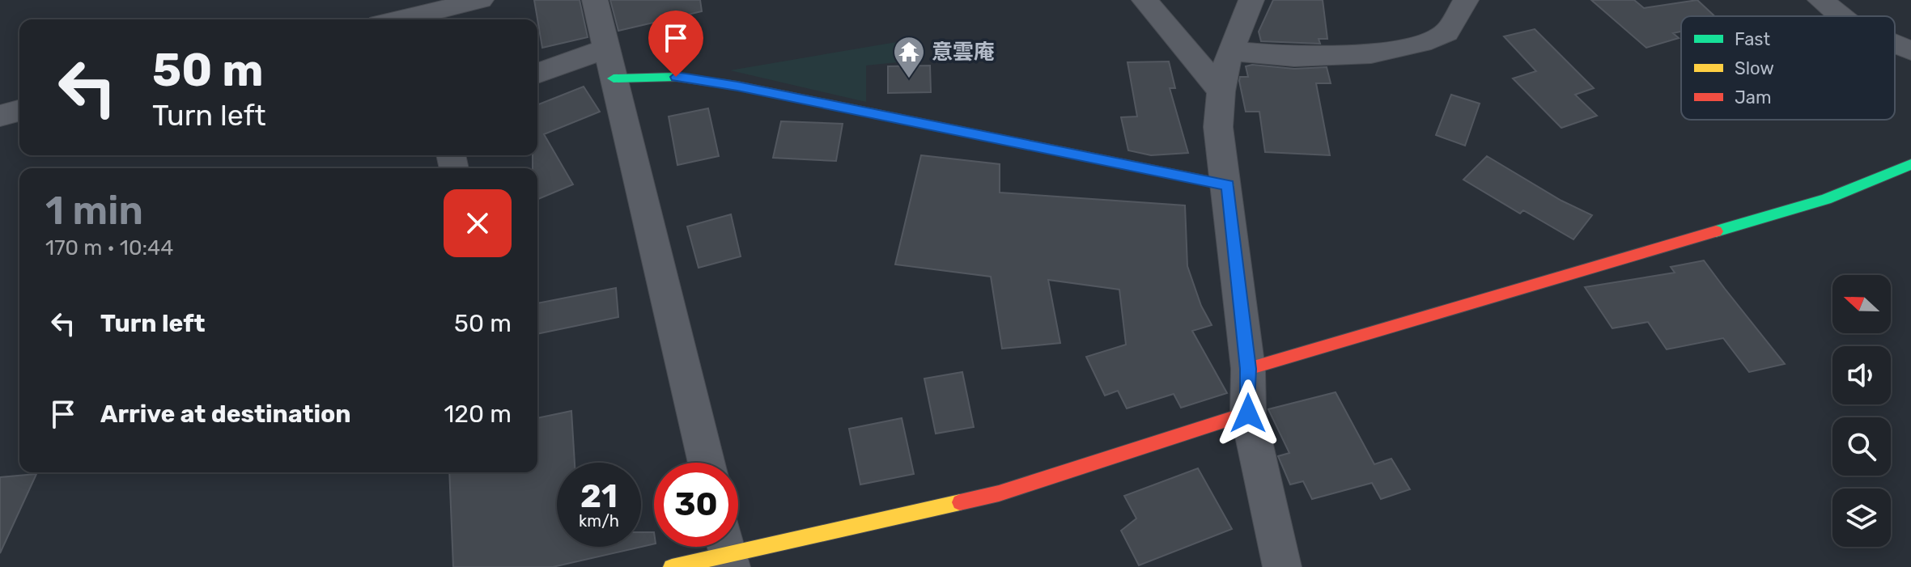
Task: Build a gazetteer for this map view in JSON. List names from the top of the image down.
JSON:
{
  "places": {
    "temple": ["意雲庵"]
  },
  "legend": ["Fast", "Slow", "Jam"],
  "north": "left",
  "page": {
    "turn": ["50 m", "Turn left"],
    "heading": ["1 min", "170 m · 10:44"],
    "list": [
      {
        "name": "Turn left",
        "value": "50 m"
      },
      {
        "name": "Arrive at destination",
        "value": "120 m"
      }
    ],
    "speed": "21 km/h",
    "limit": "30"
  }
}
